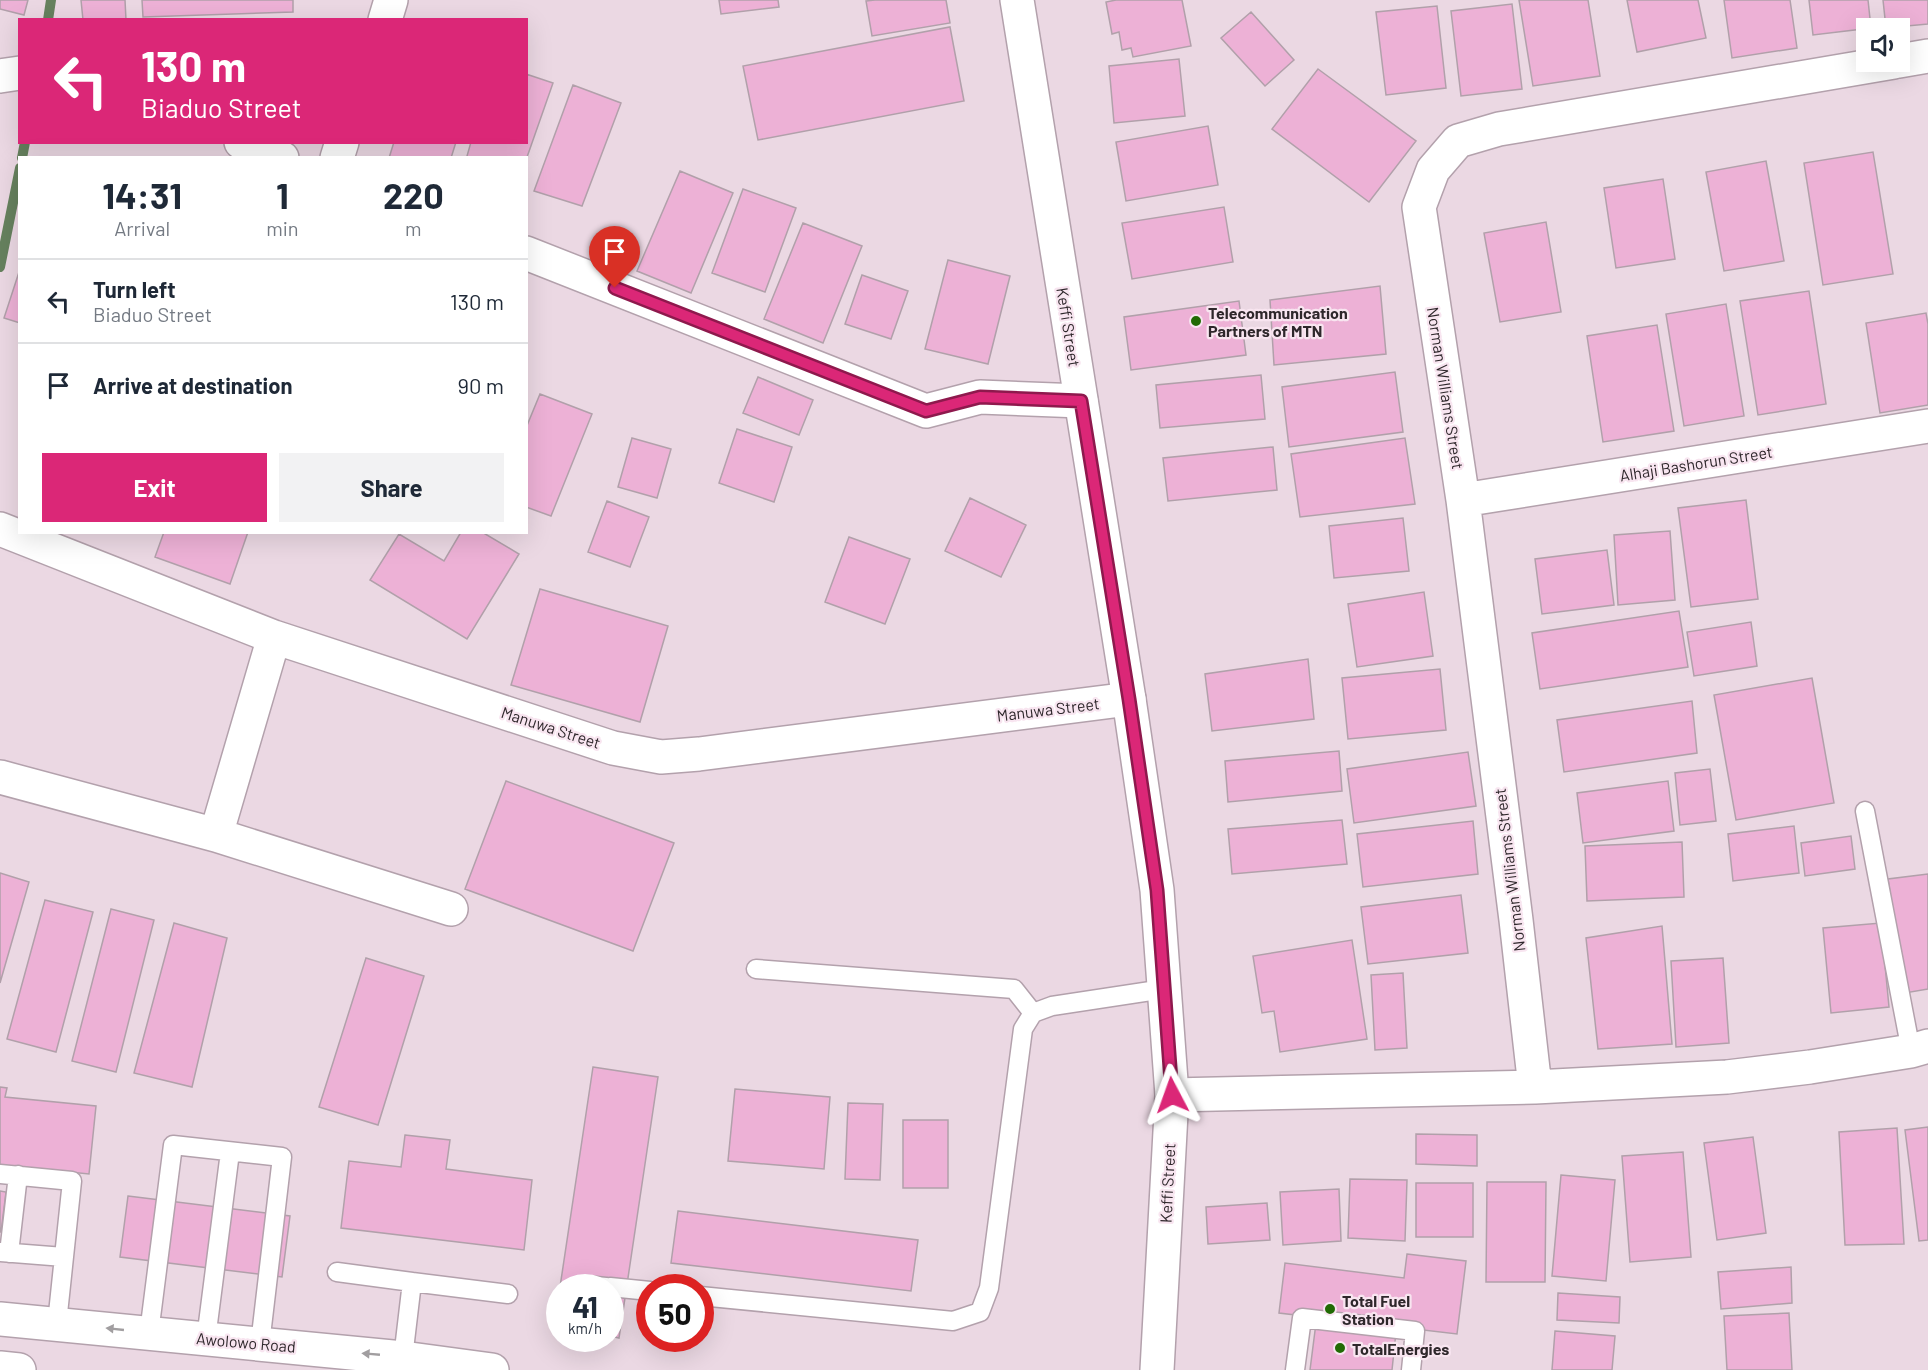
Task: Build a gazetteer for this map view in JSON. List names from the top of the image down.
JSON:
{
  "streets": {
    "street": [
      "Keffi Street",
      "Norman Williams Street",
      "Alhaji Bashorun Street",
      "Manuwa Street",
      "Awolowo Road"
    ]
  },
  "crossings": [
    ["Keffi Street", "Manuwa Street"],
    ["Norman Williams Street", "Alhaji Bashorun Street"]
  ],
  "one_way": ["Awolowo Road"],
  "places": ["Telecommunication Partners of MTN", "Total Fuel Station", "TotalEnergies"],
  "page": {
    "turn": ["130 m", "Biaduo Street"],
    "eta": [
      "14:31",
      "Arrival",
      "1",
      "min",
      "220",
      "m"
    ],
    "list": [
      {
        "name": "Turn left",
        "note": "Biaduo Street",
        "value": "130 m"
      },
      {
        "name": "Arrive at destination",
        "value": "90 m"
      }
    ],
    "buttons": ["Exit", "Share"],
    "speed": "41 km/h",
    "limit": "50"
  }
}
